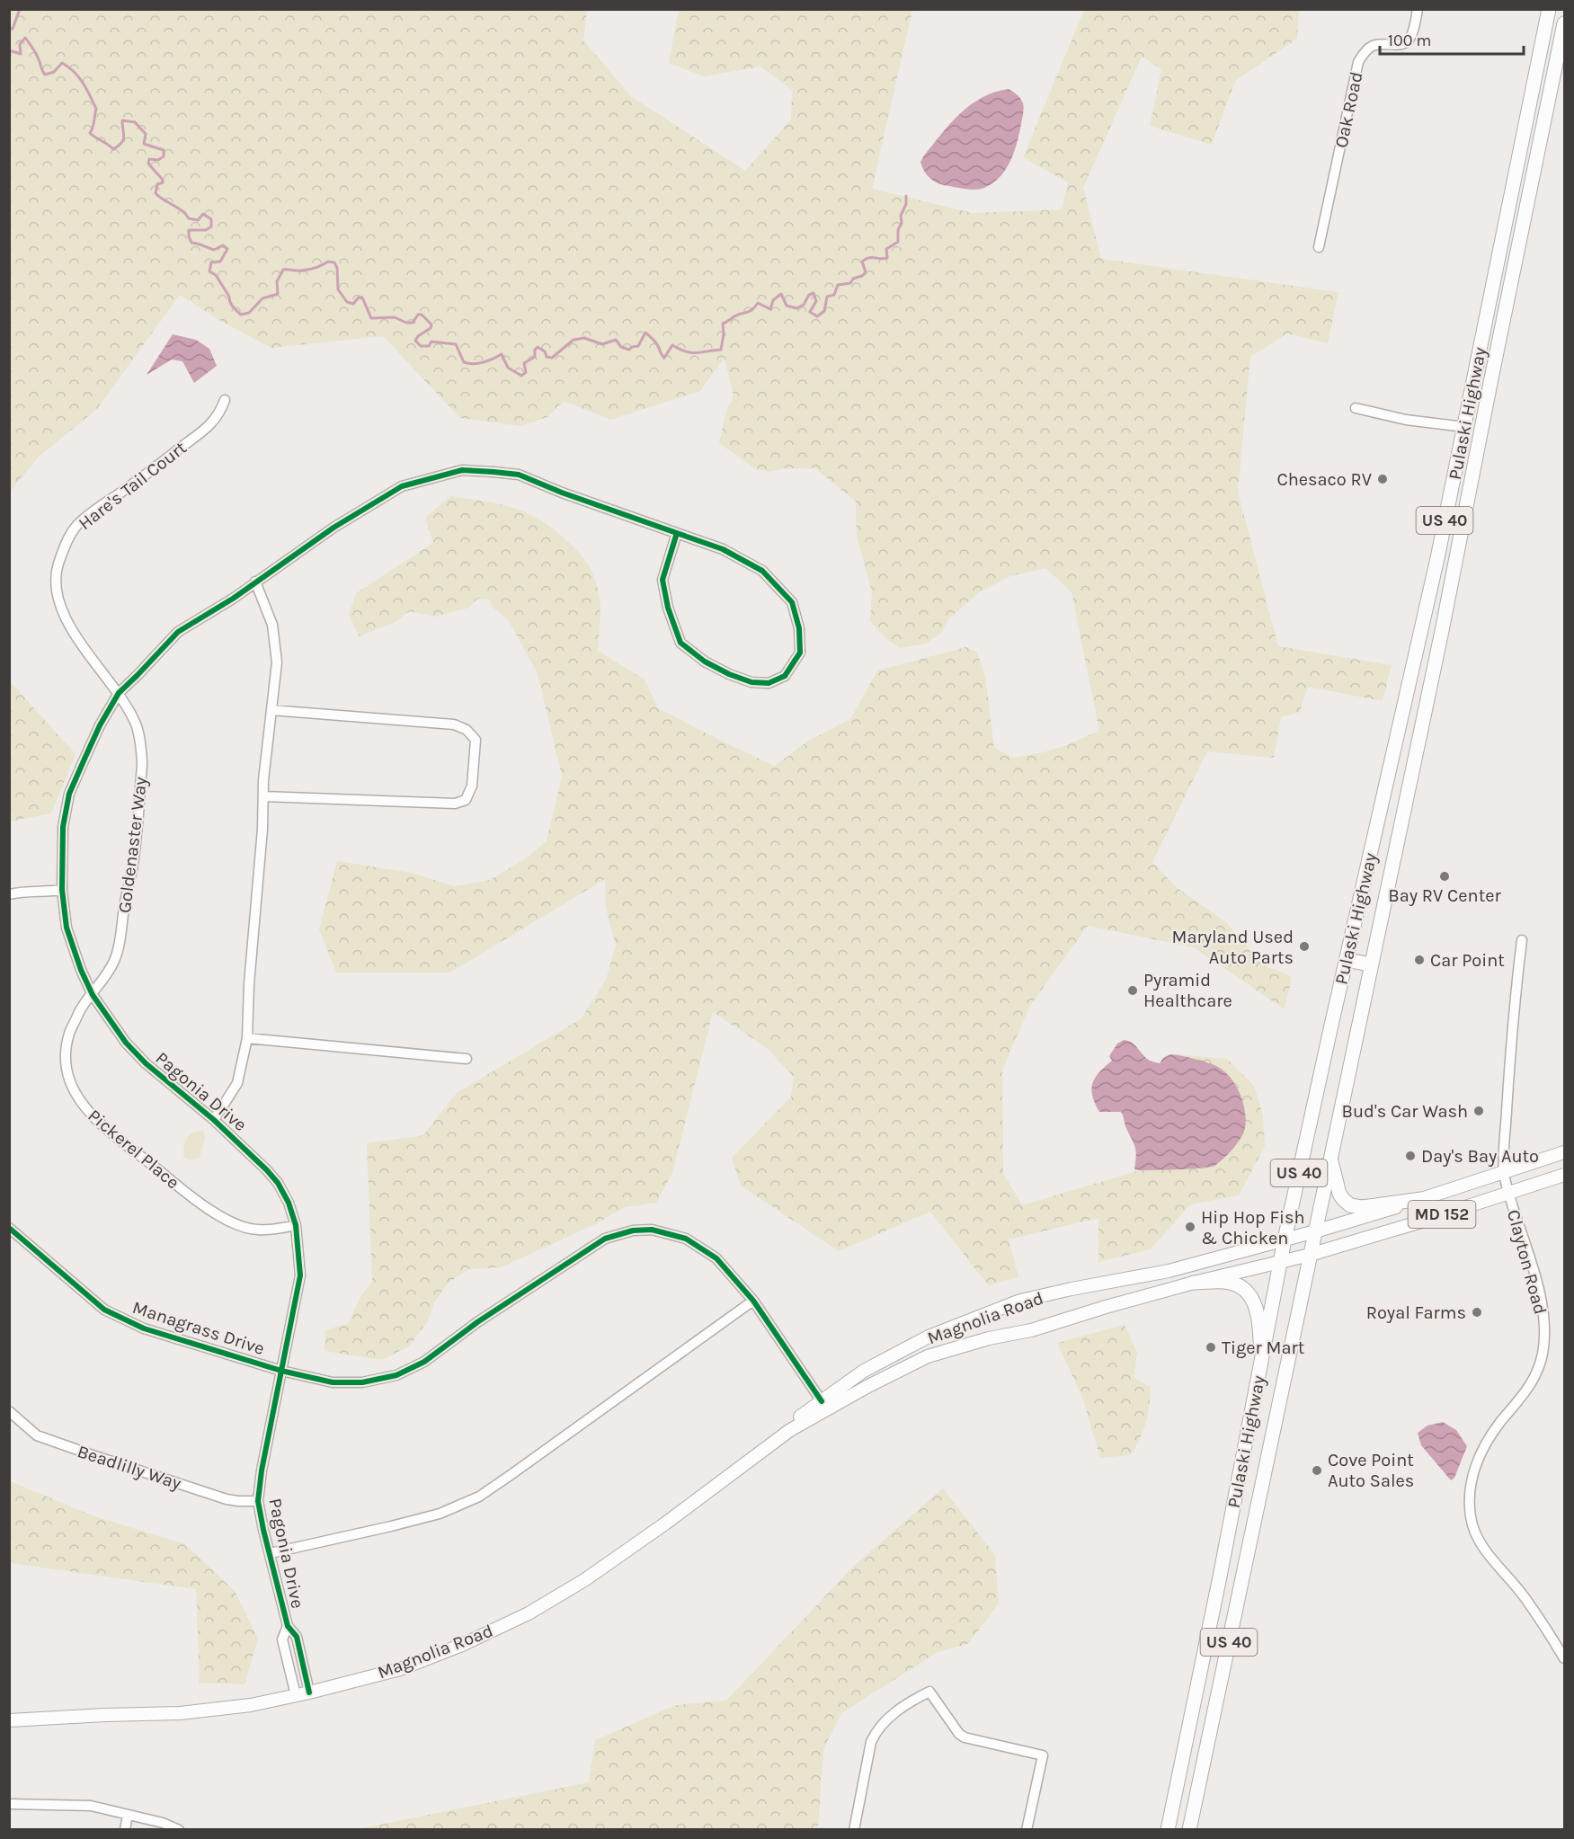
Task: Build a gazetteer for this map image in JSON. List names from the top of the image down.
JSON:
{
  "streets": {
    "highway": ["Pulaski Highway", "US 40"],
    "main road": ["MD 152", "Magnolia Road"],
    "street": [
      "Oak Road",
      "Hare's Tail Court",
      "Goldenaster Way",
      "Pagonia Drive",
      "Pickerel Place",
      "Clayton Road",
      "Managrass Drive",
      "Beadlilly Way"
    ]
  },
  "crossings": [
    ["Pulaski Highway", "MD 152"],
    ["Pulaski Highway", "Magnolia Road"],
    ["Hare's Tail Court", "Goldenaster Way"],
    ["Hare's Tail Court", "Pagonia Drive"],
    ["Goldenaster Way", "Pagonia Drive"],
    ["Goldenaster Way", "Pickerel Place"],
    ["Pagonia Drive", "Pickerel Place"],
    ["Pagonia Drive", "Magnolia Road"],
    ["Pagonia Drive", "Managrass Drive"],
    ["Pagonia Drive", "Beadlilly Way"],
    ["MD 152", "Clayton Road"],
    ["MD 152", "Magnolia Road"],
    ["Magnolia Road", "Managrass Drive"]
  ],
  "places": [
    "Chesaco RV",
    "Bay RV Center",
    "Maryland Used Auto Parts",
    "Car Point",
    "Pyramid Healthcare",
    "Bud's Car Wash",
    "Day's Bay Auto",
    "Hip Hop Fish & Chicken",
    "Royal Farms",
    "Tiger Mart",
    "Cove Point Auto Sales"
  ],
  "scale_bar": "100 m"
}
